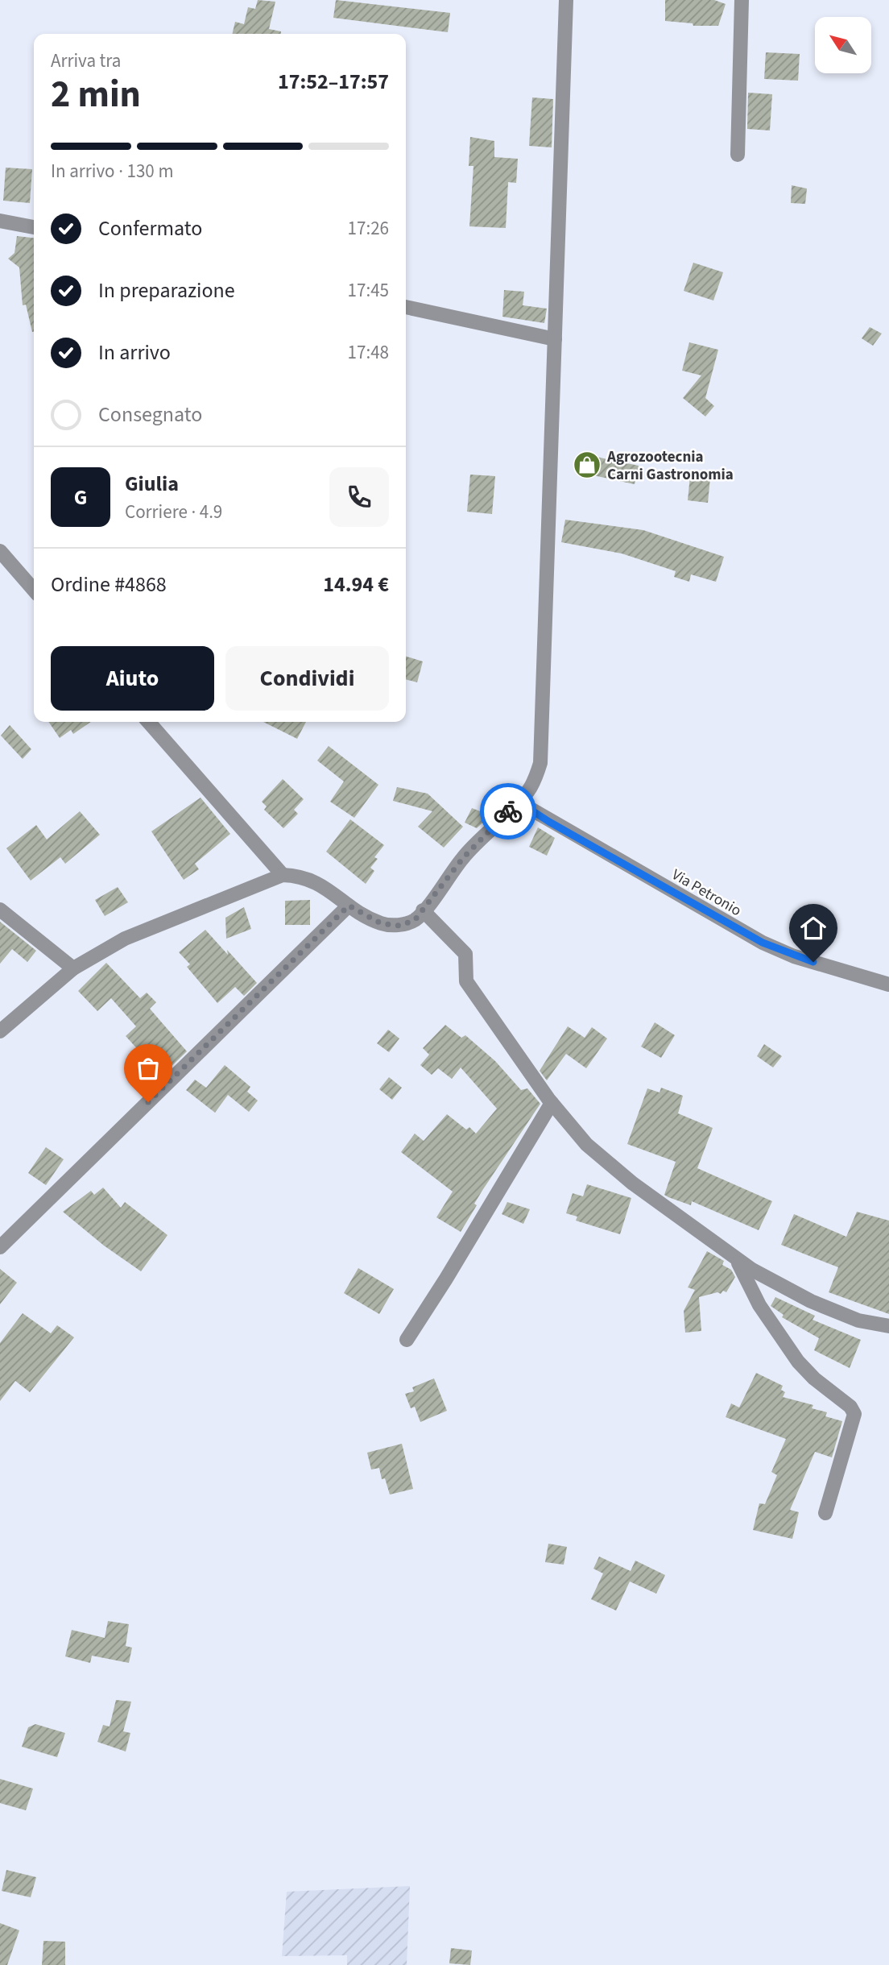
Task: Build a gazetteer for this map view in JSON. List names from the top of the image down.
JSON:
{
  "streets": {
    "street": ["Via Petronio"]
  },
  "places": {
    "shop": ["Agrozootecnia Carni Gastronomia"]
  },
  "north": "top left",
  "page": {
    "heading": ["2 min", "Arriva tra", "17:52–17:57"],
    "panel": [
      "Giulia",
      "Corriere · 4.9",
      "Ordine #4868",
      "14.94 €"
    ],
    "bar": "In arrivo · 130 m",
    "list": [
      ["Confermato", "17:26"],
      ["In preparazione", "17:45"],
      ["In arrivo", "17:48"],
      "Consegnato"
    ],
    "round": "G",
    "buttons": ["Aiuto", "Condividi"]
  }
}
